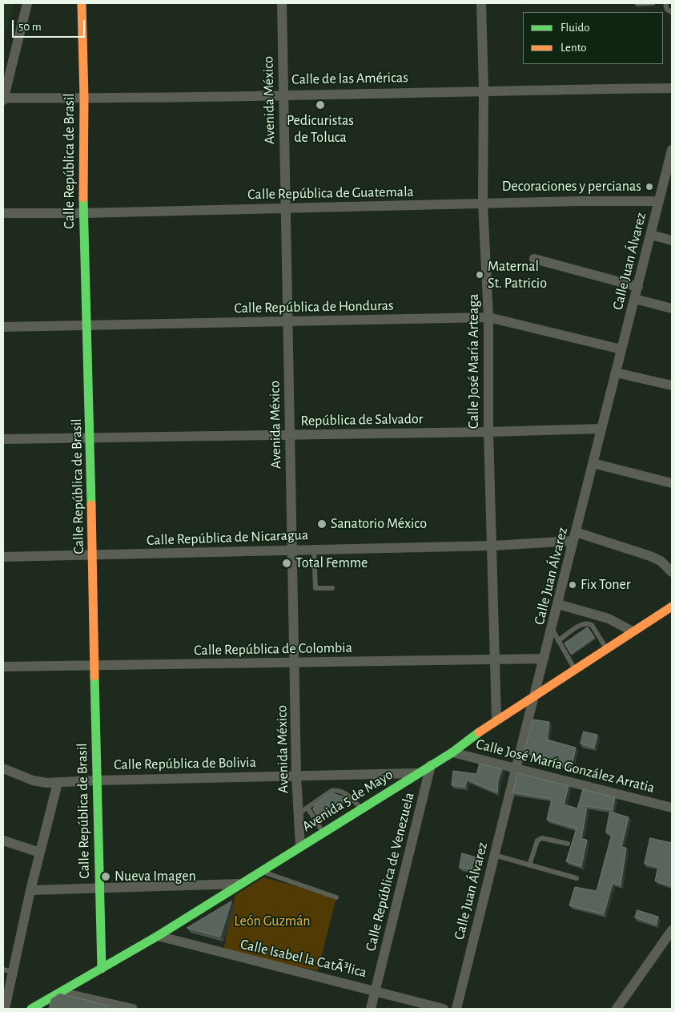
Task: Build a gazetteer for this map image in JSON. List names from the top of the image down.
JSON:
{
  "streets": {
    "street": [
      "Calle de las Américas",
      "Avenida México",
      "Calle República de Brasil",
      "Calle República de Guatemala",
      "Calle Juan Álvarez",
      "Calle República de Honduras",
      "Calle José María Arteaga",
      "República de Salvador",
      "Calle República de Nicaragua",
      "Calle República de Colombia",
      "Calle República de Bolivia",
      "Calle José María González Arratia",
      "Avenida 5 de Mayo",
      "Calle República de Venezuela",
      "Calle Isabel la CatÃ³lica"
    ]
  },
  "crossings": [
    ["Calle de las Américas", "Avenida México"],
    ["Calle de las Américas", "Calle República de Brasil"],
    ["Calle de las Américas", "Calle José María Arteaga"],
    ["Avenida México", "Calle República de Guatemala"],
    ["Avenida México", "Calle República de Honduras"],
    ["Avenida México", "República de Salvador"],
    ["Avenida México", "Calle República de Nicaragua"],
    ["Avenida México", "Calle República de Colombia"],
    ["Avenida México", "Calle República de Bolivia"],
    ["Avenida México", "Avenida 5 de Mayo"],
    ["Calle República de Brasil", "Calle República de Guatemala"],
    ["Calle República de Brasil", "Calle República de Honduras"],
    ["Calle República de Brasil", "República de Salvador"],
    ["Calle República de Brasil", "Calle República de Nicaragua"],
    ["Calle República de Brasil", "Calle República de Colombia"],
    ["Calle República de Brasil", "Calle República de Bolivia"],
    ["Calle República de Brasil", "Avenida 5 de Mayo"],
    ["Calle República de Guatemala", "Calle Juan Álvarez"],
    ["Calle República de Guatemala", "Calle José María Arteaga"],
    ["Calle Juan Álvarez", "Calle República de Honduras"],
    ["Calle Juan Álvarez", "República de Salvador"],
    ["Calle Juan Álvarez", "Calle República de Nicaragua"],
    ["Calle Juan Álvarez", "Calle República de Colombia"],
    ["Calle Juan Álvarez", "Calle José María González Arratia"],
    ["Calle Juan Álvarez", "Avenida 5 de Mayo"],
    ["Calle República de Honduras", "Calle José María Arteaga"],
    ["Calle José María Arteaga", "República de Salvador"],
    ["Calle José María Arteaga", "Calle República de Nicaragua"],
    ["Calle José María Arteaga", "Calle República de Colombia"],
    ["Calle José María Arteaga", "Avenida 5 de Mayo"],
    ["Calle República de Bolivia", "Avenida 5 de Mayo"],
    ["Calle José María González Arratia", "Avenida 5 de Mayo"],
    ["Avenida 5 de Mayo", "Calle República de Venezuela"],
    ["Avenida 5 de Mayo", "Calle Isabel la CatÃ³lica"],
    ["Calle República de Venezuela", "Calle Isabel la CatÃ³lica"]
  ],
  "parks": ["León Guzmán"],
  "places": [
    "Pedicuristas de Toluca",
    "Decoraciones y percianas",
    "Maternal St. Patricio",
    "Sanatorio México",
    "Total Femme",
    "Fix Toner",
    "Nueva Imagen"
  ],
  "legend": ["Fluido", "Lento"],
  "scale_bar": "50 m"
}
